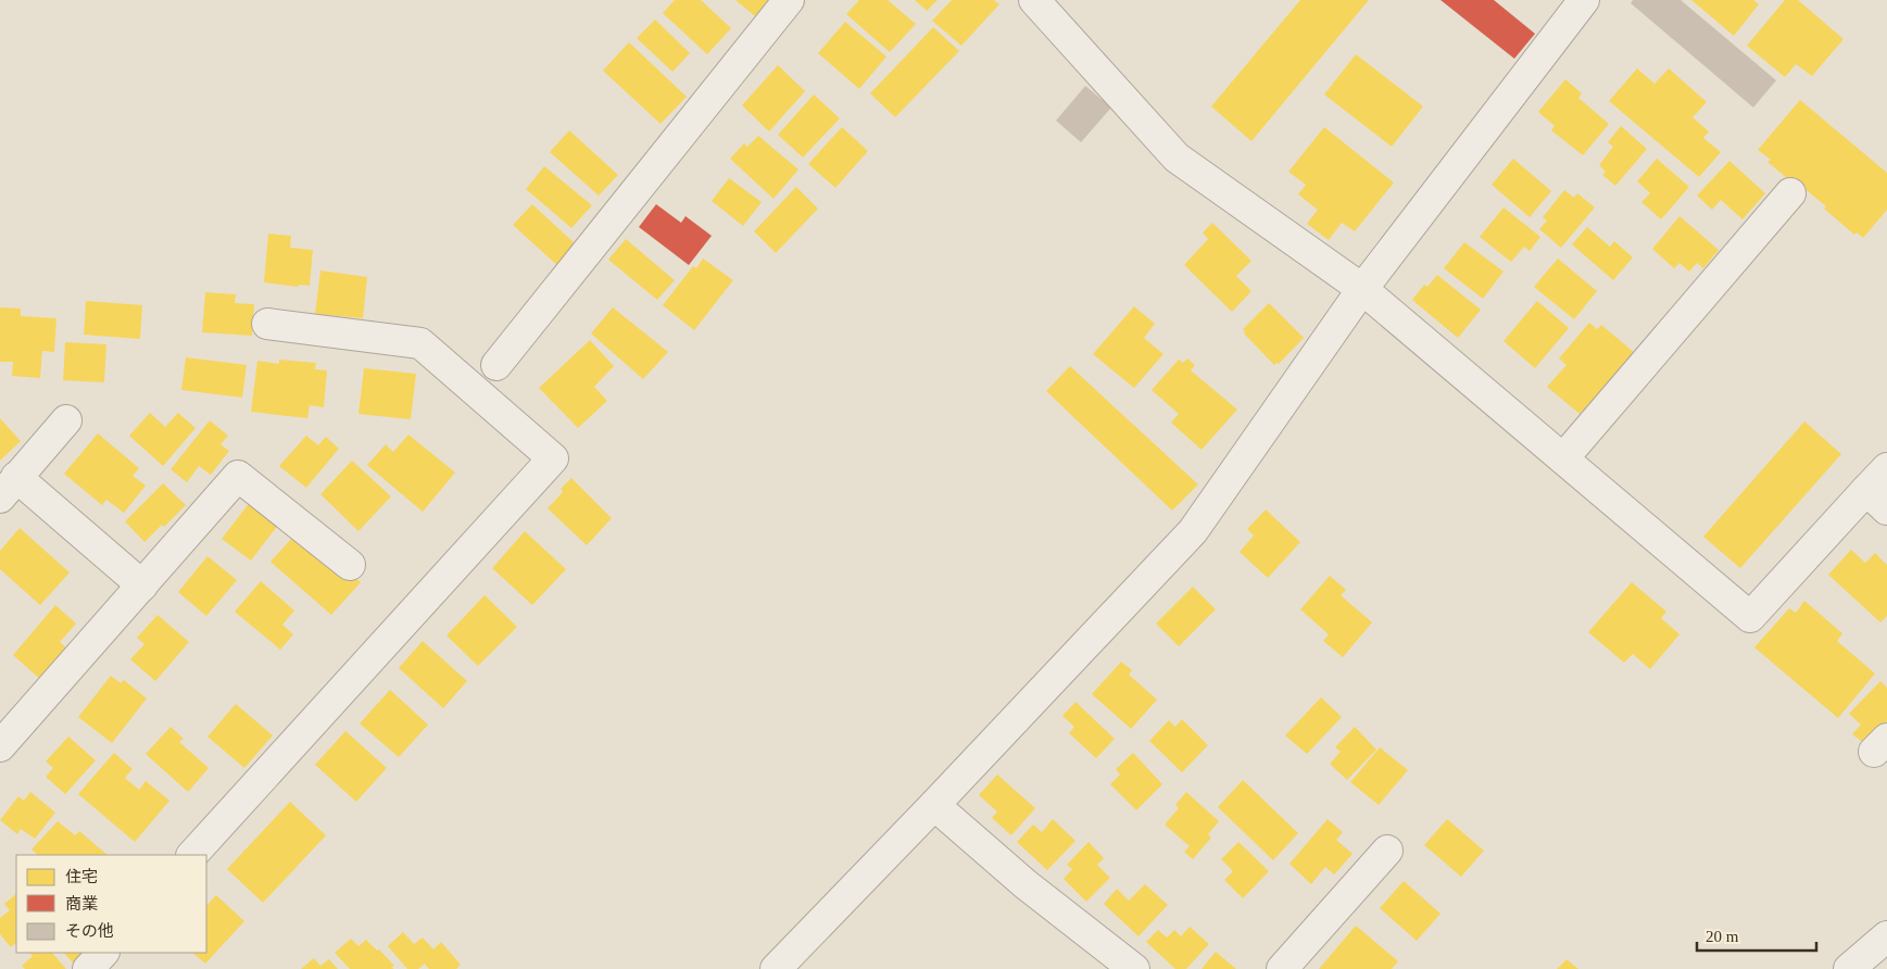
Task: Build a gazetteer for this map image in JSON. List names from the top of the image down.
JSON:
{
  "legend": ["住宅", "商業", "その他"],
  "scale_bar": "20 m"
}
